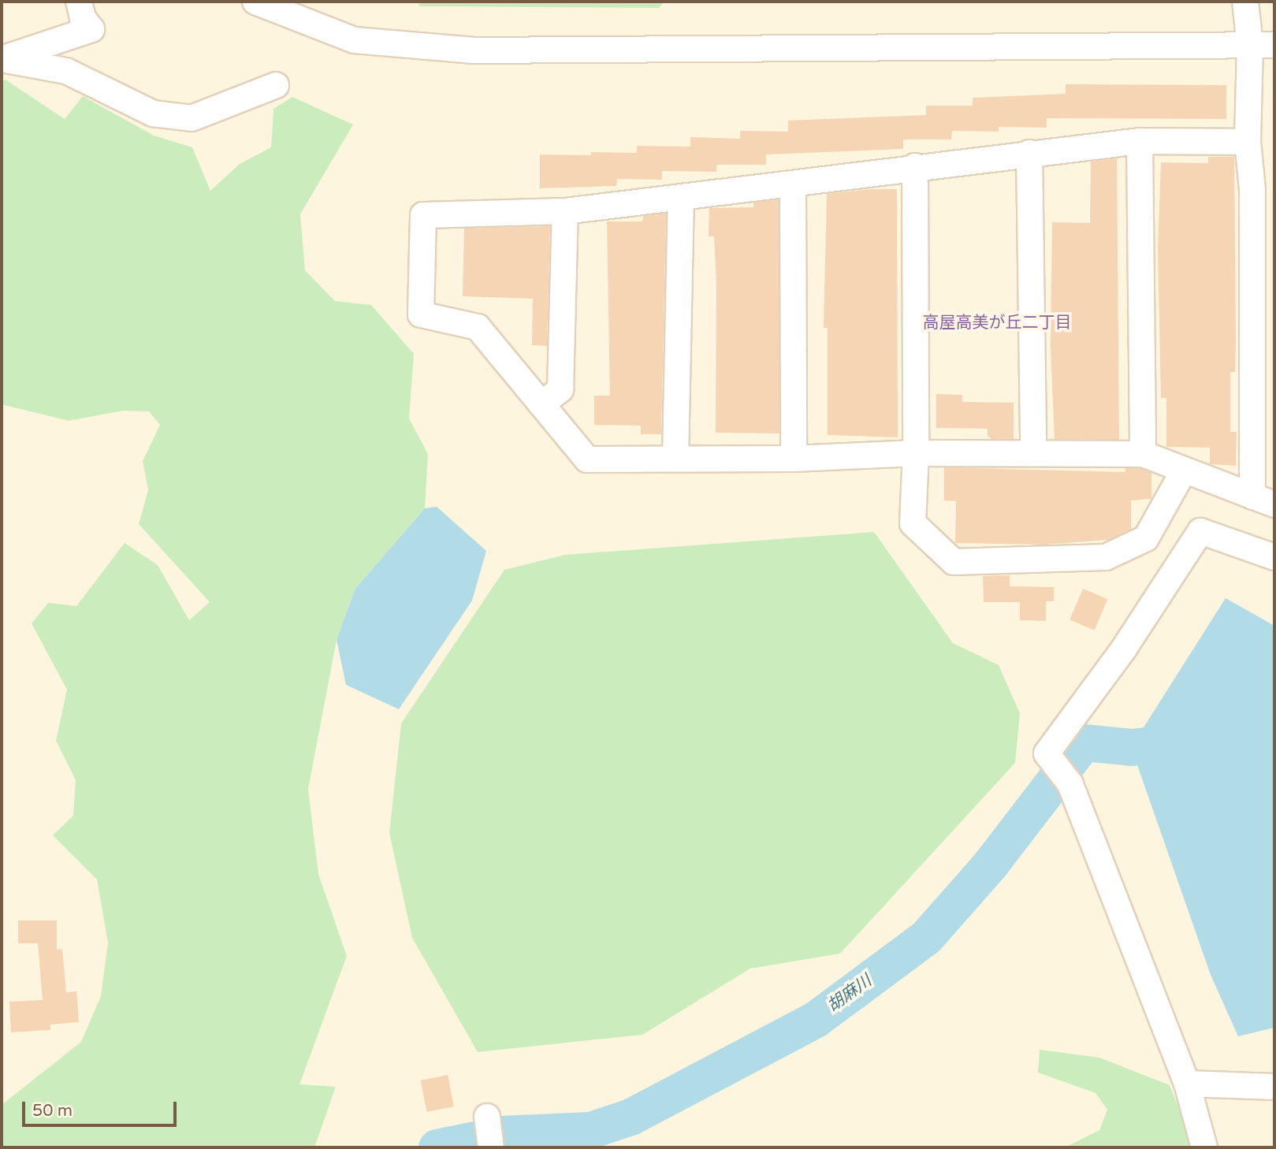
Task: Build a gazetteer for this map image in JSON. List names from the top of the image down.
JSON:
{
  "districts": ["高屋高美が丘二丁目"],
  "water": ["胡麻川"],
  "scale_bar": "50 m"
}
